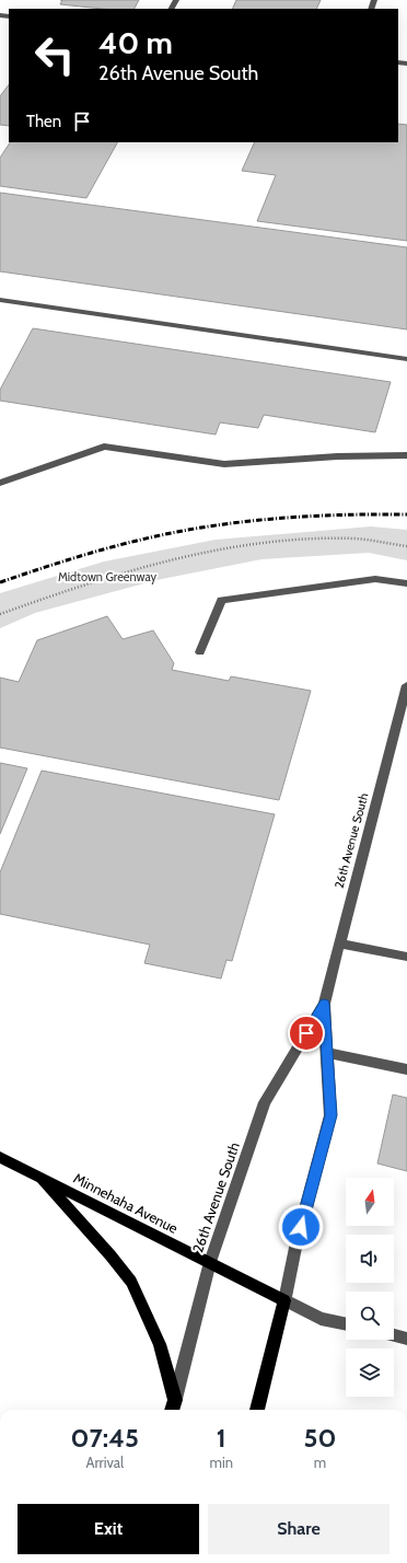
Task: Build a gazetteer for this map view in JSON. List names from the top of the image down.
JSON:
{
  "streets": {
    "main road": ["26th Avenue South", "Minnehaha Avenue"]
  },
  "crossings": [
    ["26th Avenue South", "Minnehaha Avenue"]
  ],
  "parks": ["Midtown Greenway"],
  "north": "top",
  "page": {
    "turn": ["40 m", "26th Avenue South"],
    "then": "Then",
    "eta": [
      "07:45",
      "Arrival",
      "1",
      "min",
      "50",
      "m"
    ],
    "buttons": ["Exit", "Share"]
  }
}
